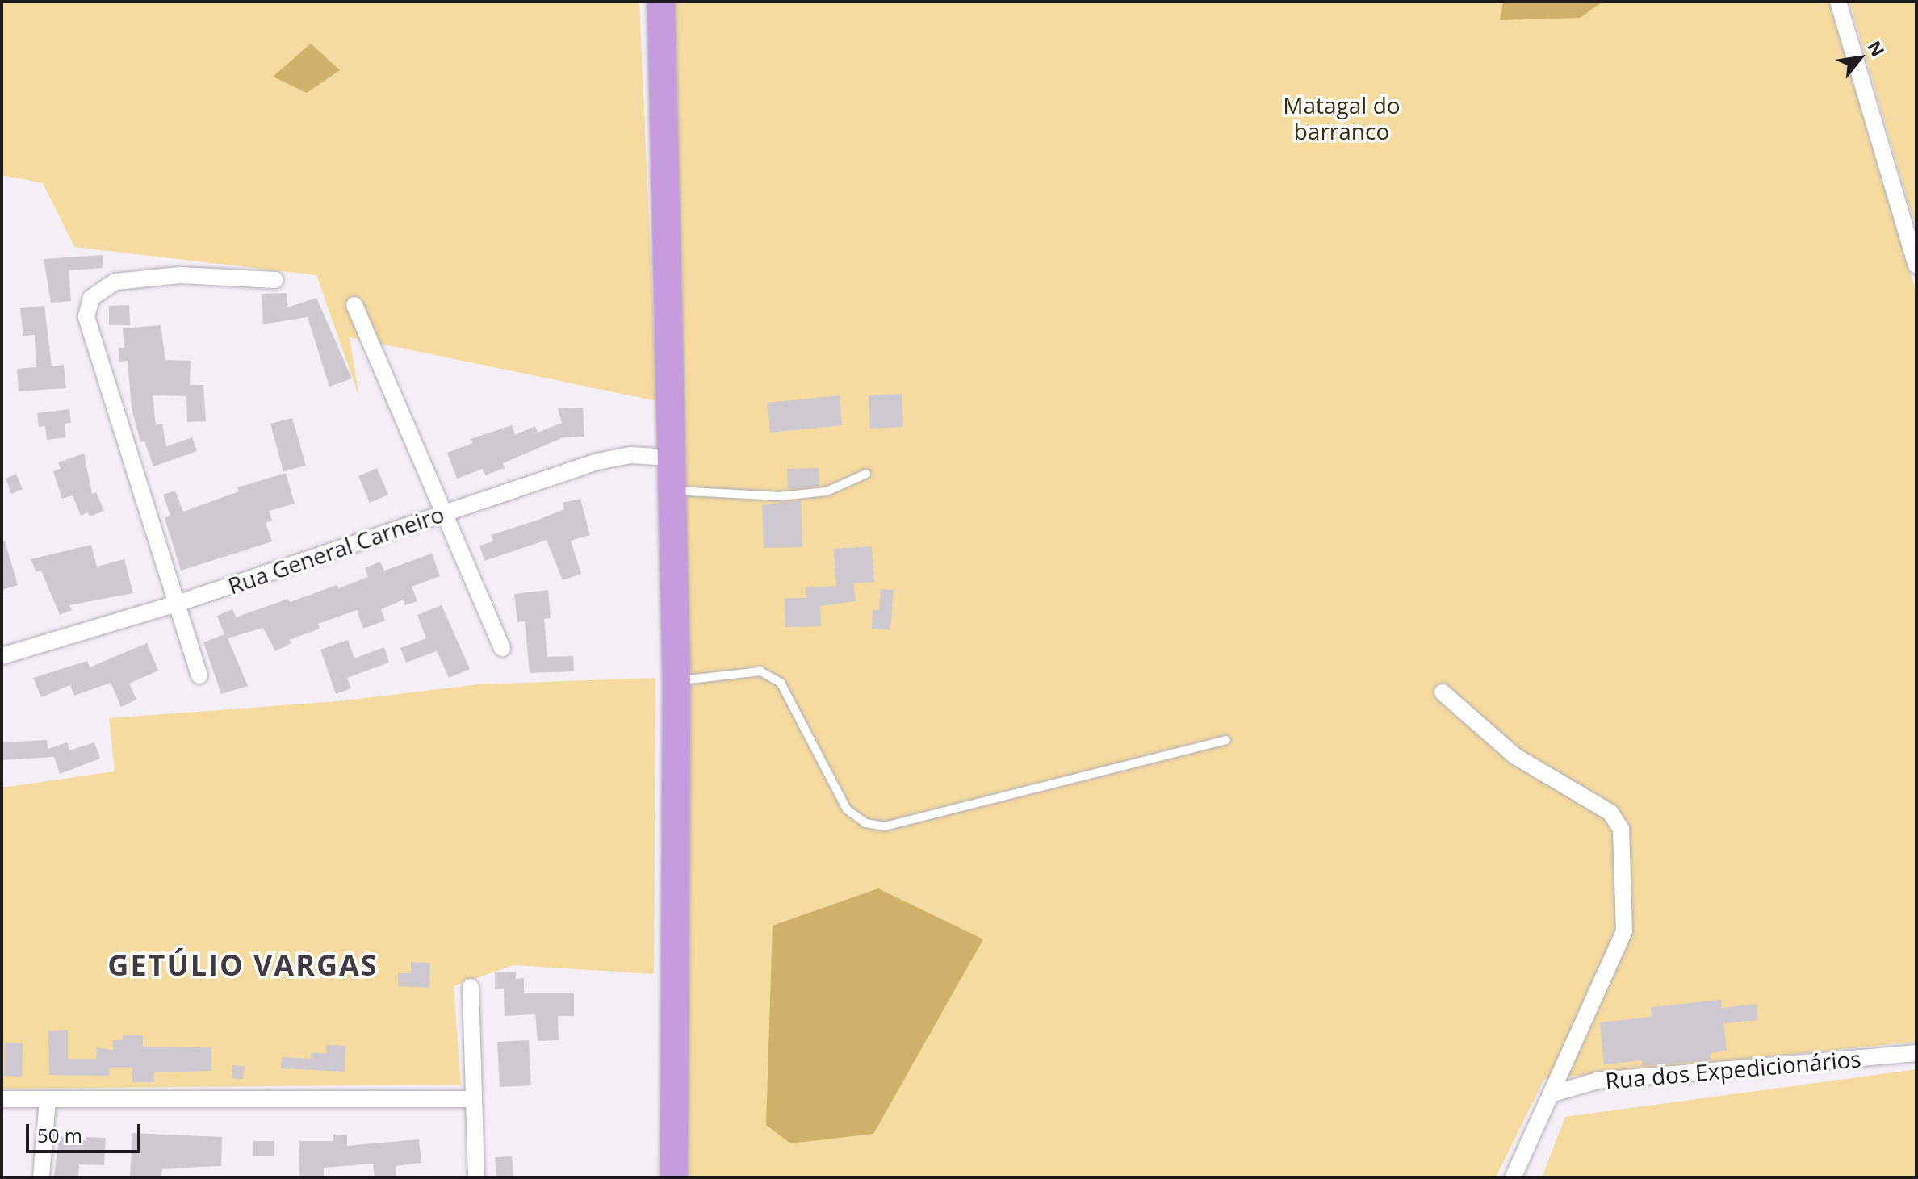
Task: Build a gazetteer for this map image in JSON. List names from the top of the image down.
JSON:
{
  "streets": {
    "street": ["Rua General Carneiro", "Rua dos Expedicionários"]
  },
  "districts": ["GETÚLIO VARGAS"],
  "parks": ["Matagal do barranco"],
  "scale_bar": "50 m",
  "north": "top right"
}
